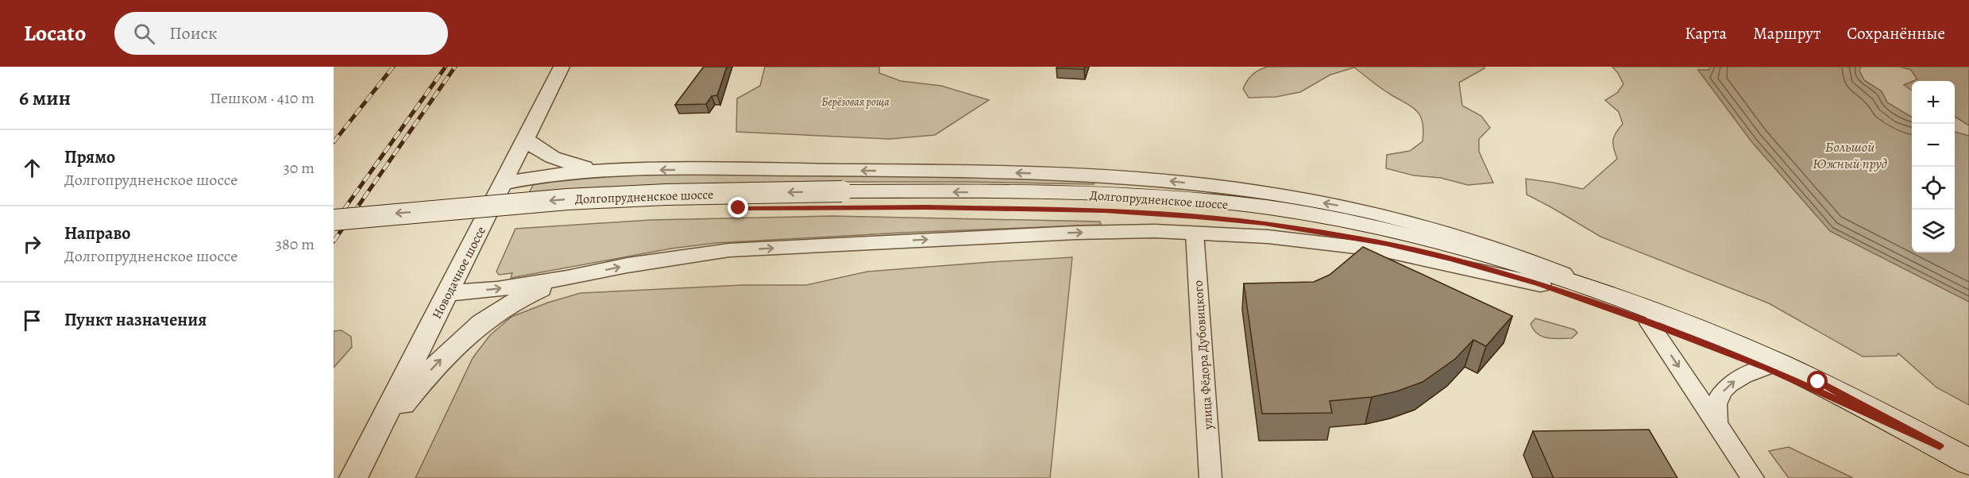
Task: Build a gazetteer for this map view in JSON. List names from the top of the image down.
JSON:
{
  "streets": {
    "main road": ["Долгопрудненское шоссе"],
    "street": ["Новодачное шоссе", "улица Фёдора Дубовицкого"]
  },
  "water": ["Большой Южный пруд"],
  "parks": ["Берёзовая роща"],
  "page": {
    "header": "Locato",
    "search": "Поиск",
    "nav": ["Карта", "Маршрут", "Сохранённые"],
    "heading": ["6 мин", "Пешком · 410 m"],
    "map_buttons": ["+", "−"],
    "list": [
      ["Прямо", "Долгопрудненское шоссе", "30 m"],
      ["Направо", "Долгопрудненское шоссе", "380 m"],
      "Пункт назначения"
    ]
  }
}
